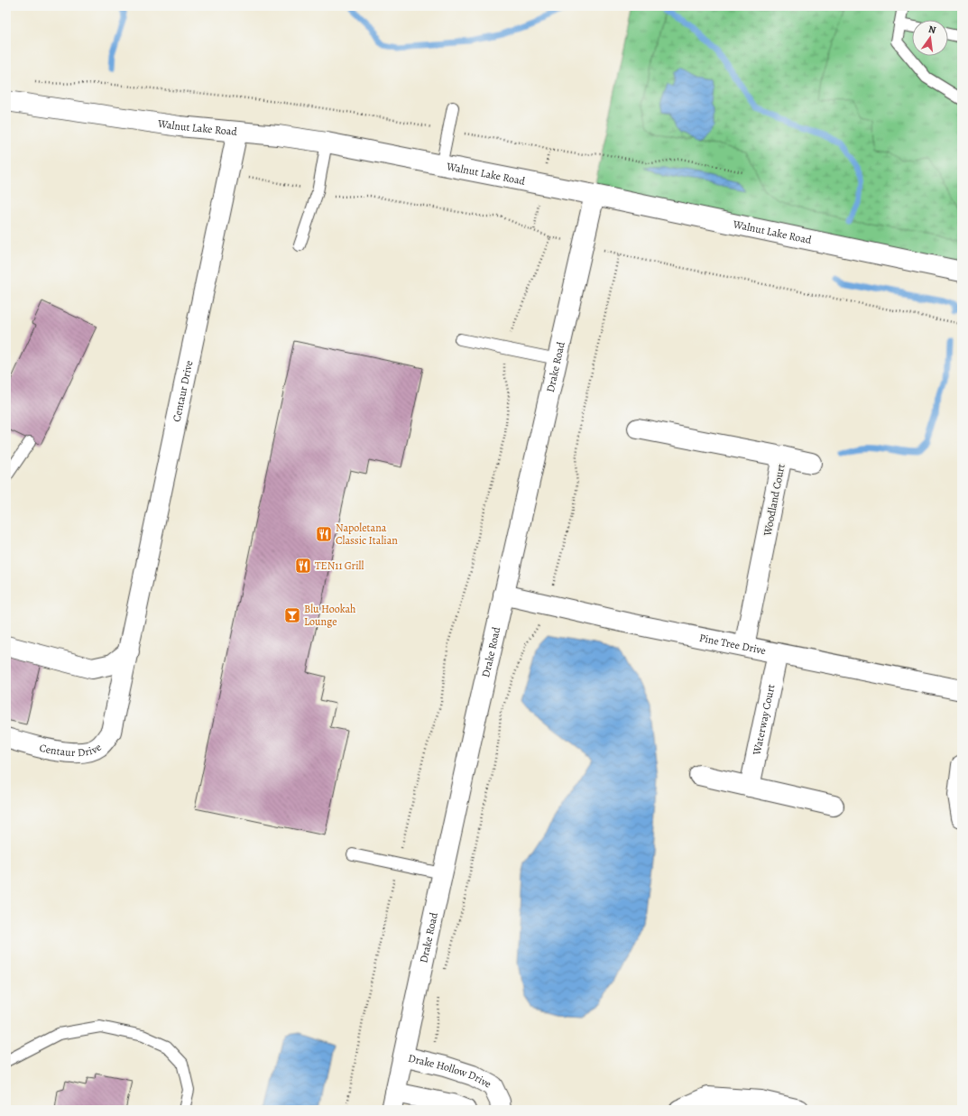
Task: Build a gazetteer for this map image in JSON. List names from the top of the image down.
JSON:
{
  "streets": {
    "street": [
      "Walnut Lake Road",
      "Drake Road",
      "Centaur Drive",
      "Woodland Court",
      "Pine Tree Drive",
      "Waterway Court",
      "Drake Hollow Drive"
    ]
  },
  "crossings": [
    ["Walnut Lake Road", "Drake Road"],
    ["Walnut Lake Road", "Centaur Drive"],
    ["Drake Road", "Pine Tree Drive"],
    ["Drake Road", "Drake Hollow Drive"],
    ["Woodland Court", "Pine Tree Drive"],
    ["Pine Tree Drive", "Waterway Court"]
  ],
  "places": {
    "restaurant": ["Napoletana Classic Italian", "TEN11 Grill"],
    "bar": ["Blu Hookah Lounge"]
  },
  "north": "top"
}
